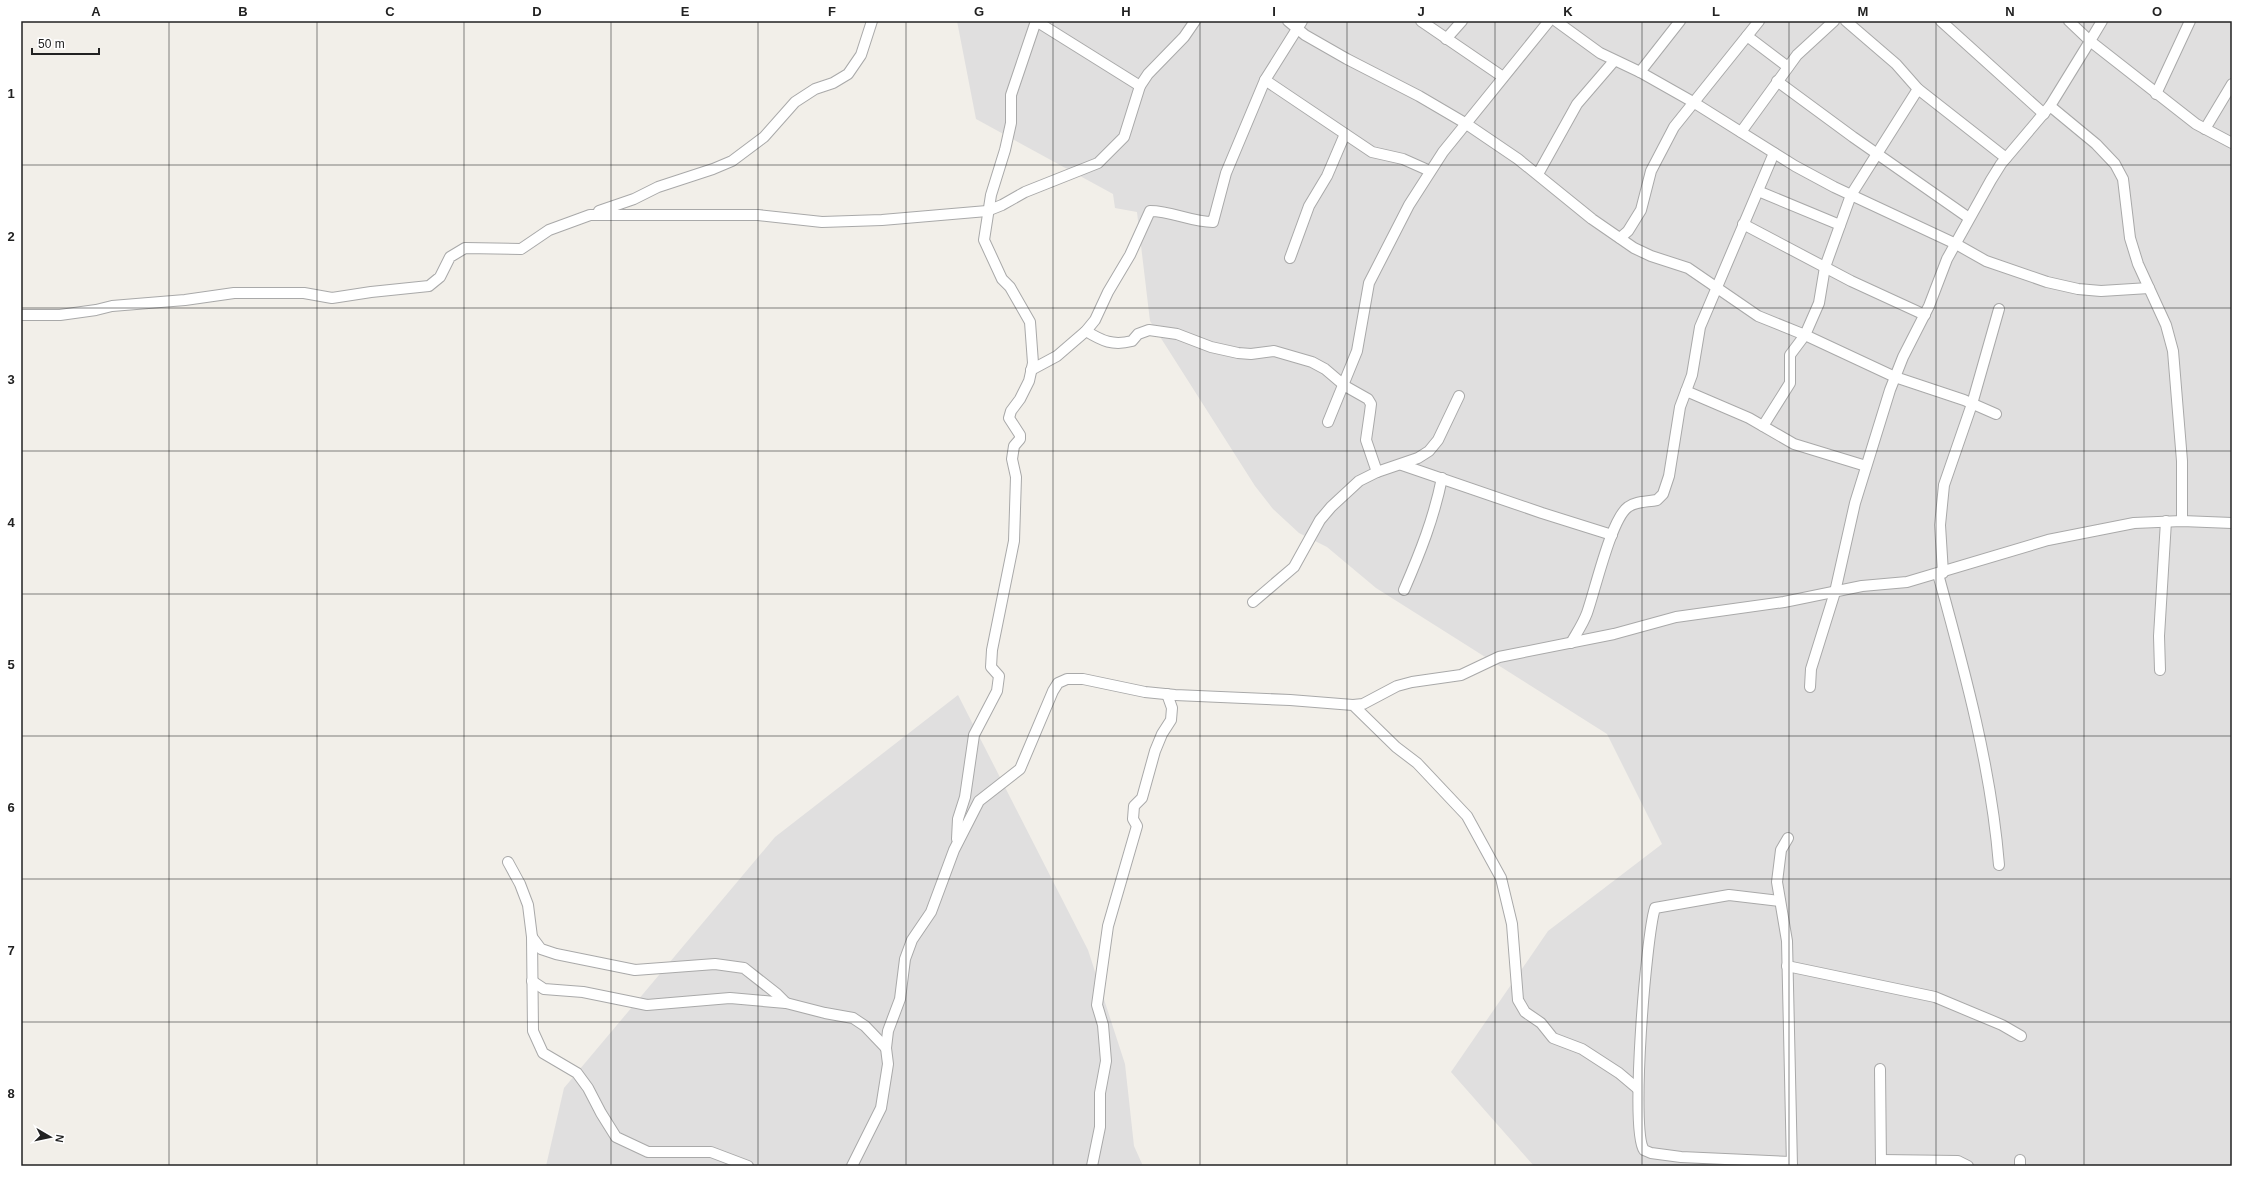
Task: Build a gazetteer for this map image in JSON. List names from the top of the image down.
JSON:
{
  "scale_bar": "50 m",
  "north": "right",
  "grid": {
    "columns": [
      "A",
      "B",
      "C",
      "D",
      "E",
      "F",
      "G",
      "H",
      "I",
      "J",
      "K",
      "L",
      "M",
      "N",
      "O"
    ],
    "rows": [
      "1",
      "2",
      "3",
      "4",
      "5",
      "6",
      "7",
      "8"
    ]
  }
}
